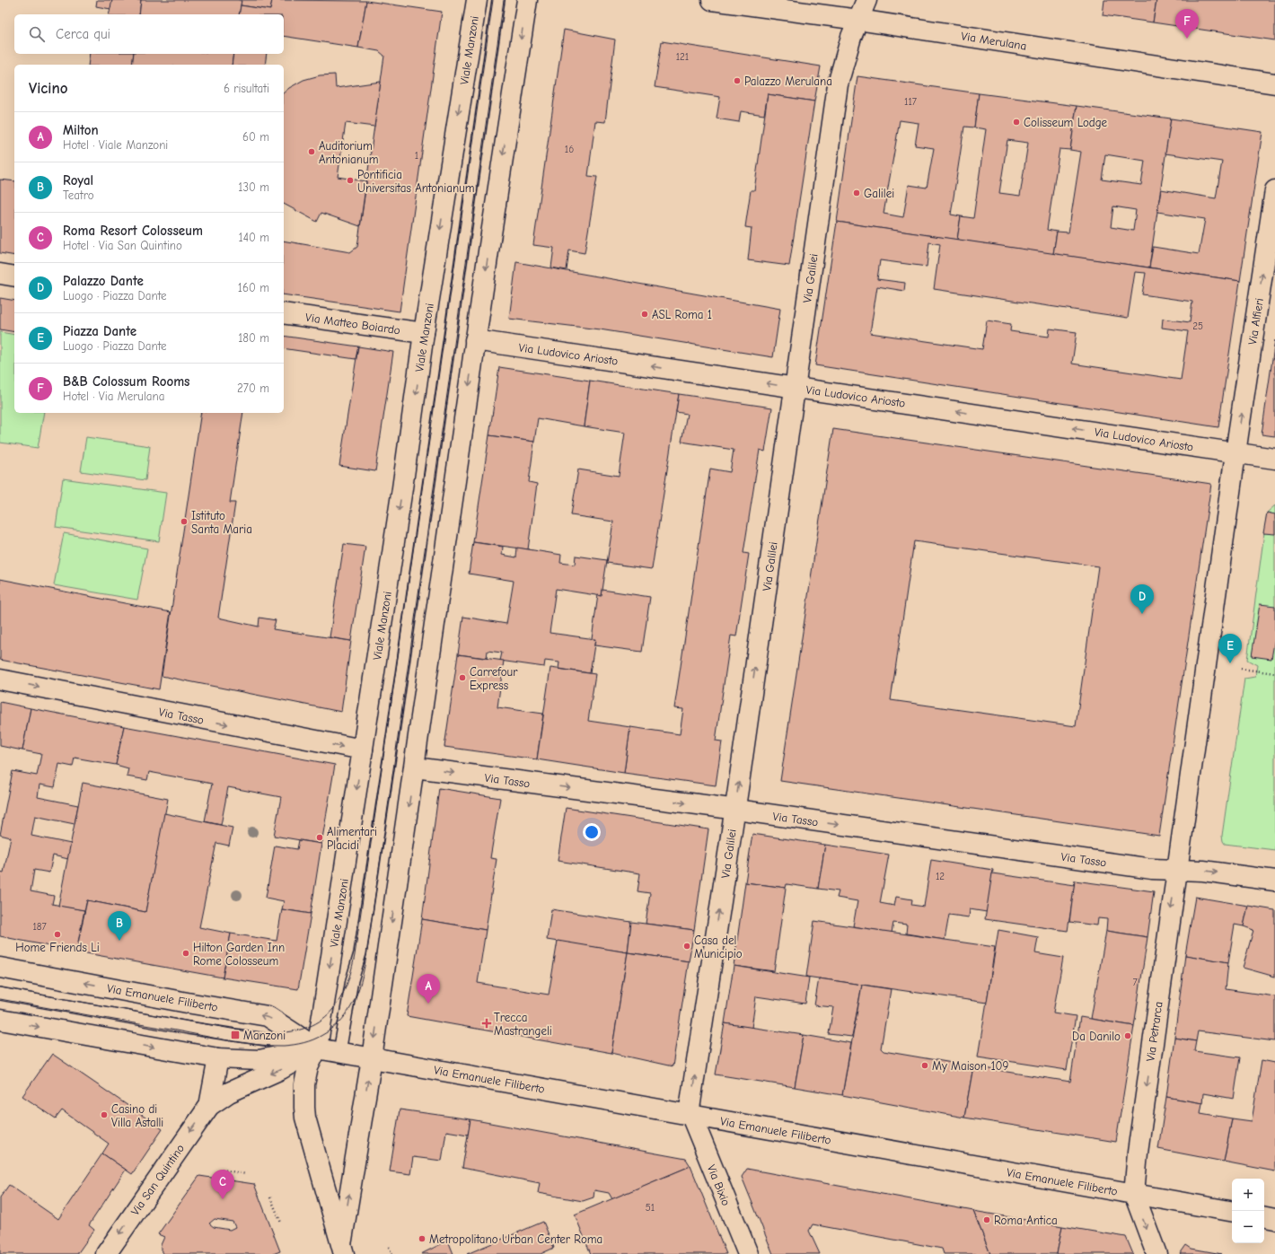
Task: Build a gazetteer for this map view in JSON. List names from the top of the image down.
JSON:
{
  "streets": {
    "street": [
      "Via Merulana",
      "Viale Manzoni",
      "Via Galilei",
      "Via Alfieri",
      "Via Matteo Boiardo",
      "Via Ludovico Ariosto",
      "Via Tasso",
      "Via Emanuele Filiberto",
      "Via Petrarca",
      "Via San Quintino",
      "Via Bixio"
    ]
  },
  "crossings": [
    ["Via Merulana", "Via Galilei"],
    ["Viale Manzoni", "Via Matteo Boiardo"],
    ["Viale Manzoni", "Via Ludovico Ariosto"],
    ["Viale Manzoni", "Via Tasso"],
    ["Viale Manzoni", "Via Emanuele Filiberto"],
    ["Viale Manzoni", "Via San Quintino"],
    ["Via Galilei", "Via Ludovico Ariosto"],
    ["Via Galilei", "Via Tasso"],
    ["Via Galilei", "Via Emanuele Filiberto"],
    ["Via Galilei", "Via Bixio"],
    ["Via Alfieri", "Via Ludovico Ariosto"],
    ["Via Alfieri", "Via Tasso"],
    ["Via Alfieri", "Via Petrarca"],
    ["Via Tasso", "Via Petrarca"],
    ["Via Emanuele Filiberto", "Via Petrarca"],
    ["Via Emanuele Filiberto", "Via San Quintino"],
    ["Via Emanuele Filiberto", "Via Bixio"]
  ],
  "one_way": [
    "Viale Manzoni",
    "Via Galilei",
    "Via Alfieri",
    "Via Ludovico Ariosto",
    "Via Tasso",
    "Via Petrarca",
    "Via San Quintino"
  ],
  "places": {
    "other": [
      "Palazzo Merulana",
      "Colisseum Lodge",
      "Auditorium Antonianum",
      "Pontificia Universitas Antonianum",
      "Galilei",
      "ASL Roma 1",
      "Istituto Santa Maria",
      "Carrefour Express",
      "Alimentari Placidi",
      "Home Friends Li",
      "Casa del Municipio",
      "Hilton Garden Inn Rome Colosseum",
      "Da Danilo",
      "My Maison 109",
      "Casino di Villa Astalli",
      "Roma Antica",
      "Metropolitano Urban Center Roma"
    ],
    "health": ["Trecca Mastrangeli"],
    "transit": ["Manzoni"]
  },
  "house_numbers": [
    "121",
    "117",
    "16",
    "1",
    "25",
    "12",
    "187",
    "7",
    "51"
  ],
  "page": {
    "pins": [
      "F",
      "D",
      "E",
      "B",
      "A",
      "C"
    ],
    "search": "Cerca qui",
    "heading": ["Vicino", "6 risultati"],
    "list": [
      {
        "mark": "A",
        "name": "Milton",
        "note": "Hotel · Viale Manzoni",
        "value": "60 m"
      },
      {
        "mark": "B",
        "name": "Royal",
        "note": "Teatro",
        "value": "130 m"
      },
      {
        "mark": "C",
        "name": "Roma Resort Colosseum",
        "note": "Hotel · Via San Quintino",
        "value": "140 m"
      },
      {
        "mark": "D",
        "name": "Palazzo Dante",
        "note": "Luogo · Piazza Dante",
        "value": "160 m"
      },
      {
        "mark": "E",
        "name": "Piazza Dante",
        "note": "Luogo · Piazza Dante",
        "value": "180 m"
      },
      {
        "mark": "F",
        "name": "B&B Colossum Rooms",
        "note": "Hotel · Via Merulana",
        "value": "270 m"
      }
    ],
    "map_buttons": ["+", "−"]
  }
}
